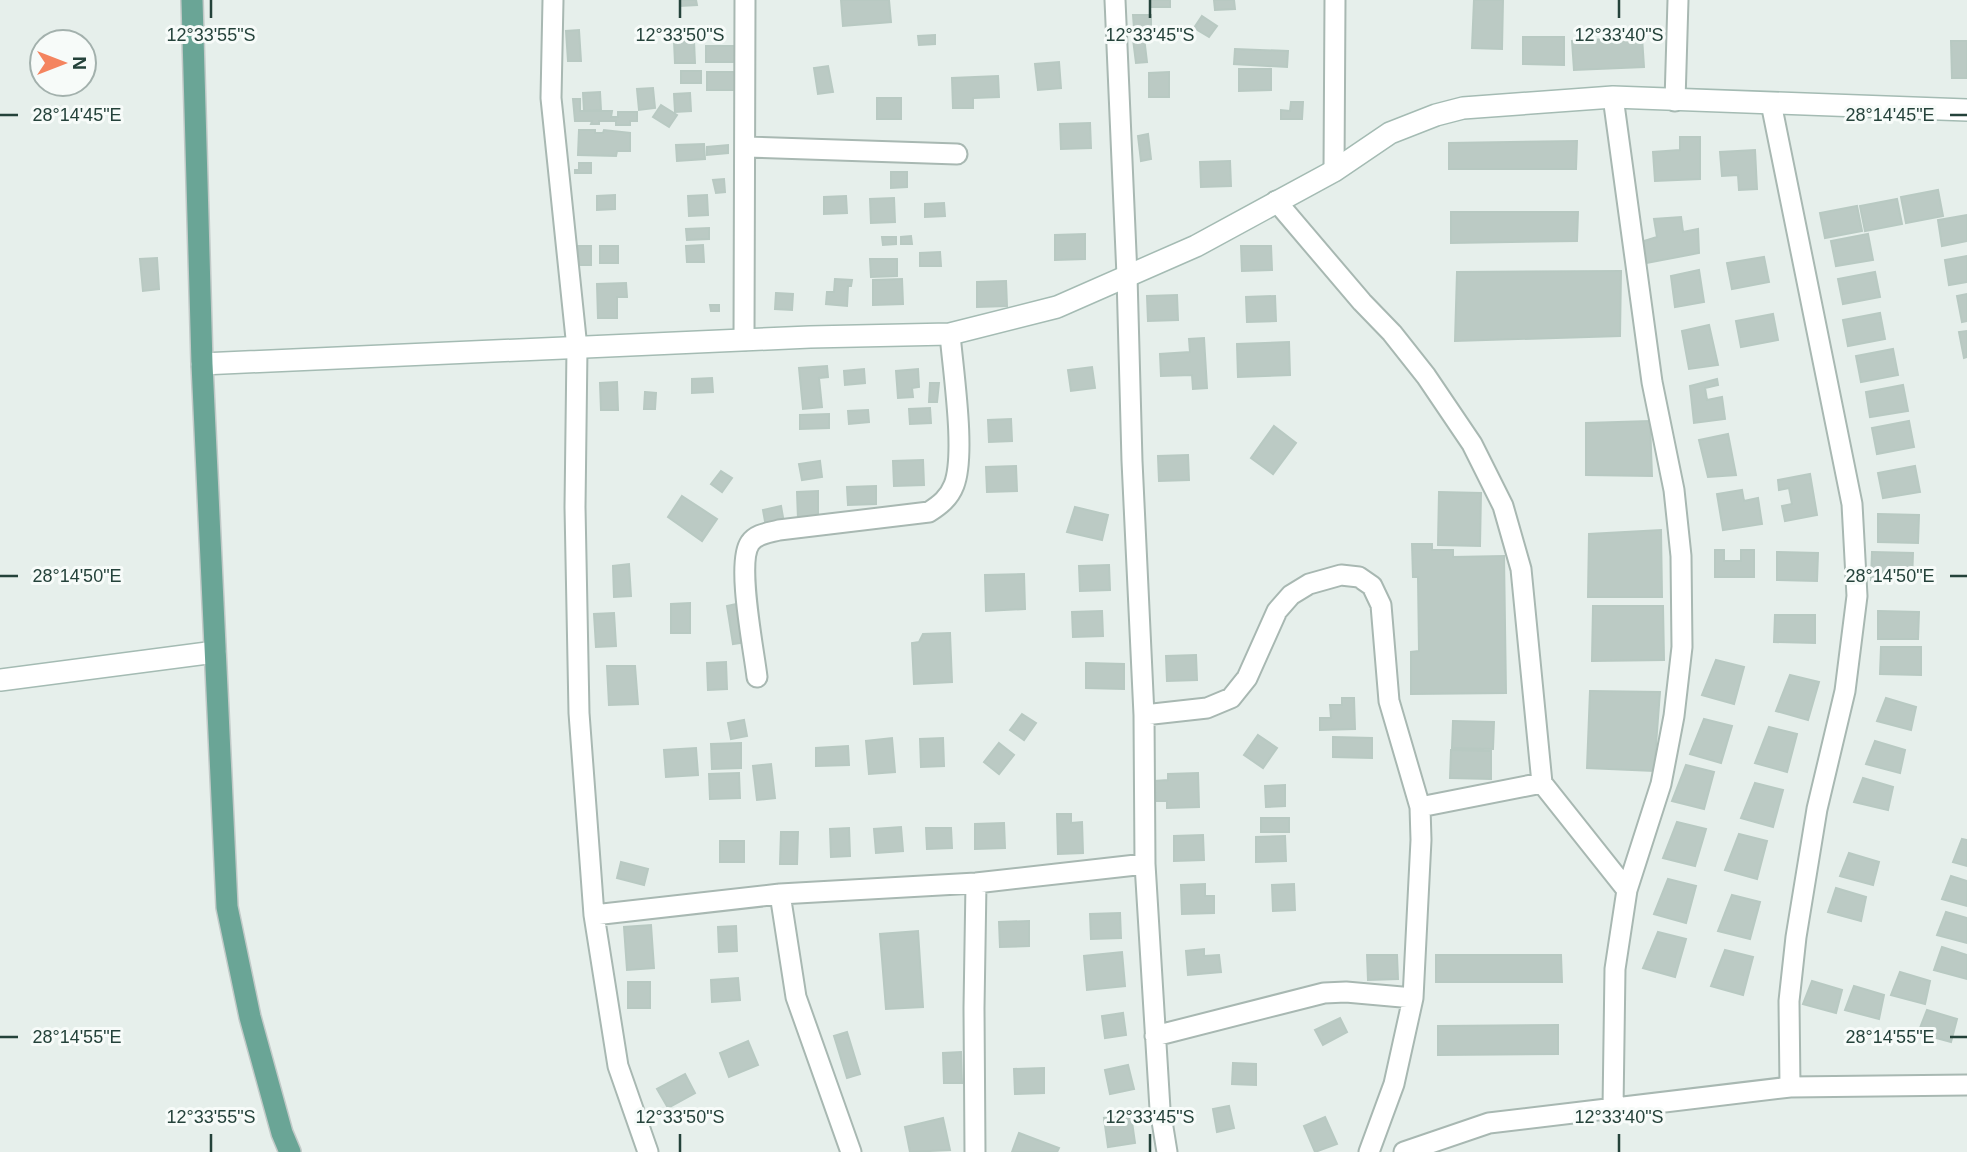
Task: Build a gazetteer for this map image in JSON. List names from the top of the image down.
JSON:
{
  "north": "right",
  "coordinates": [
    "12°33'55\"S",
    "12°33'50\"S",
    "12°33'45\"S",
    "12°33'40\"S",
    "28°14'45\"E",
    "28°14'50\"E",
    "28°14'55\"E"
  ]
}
